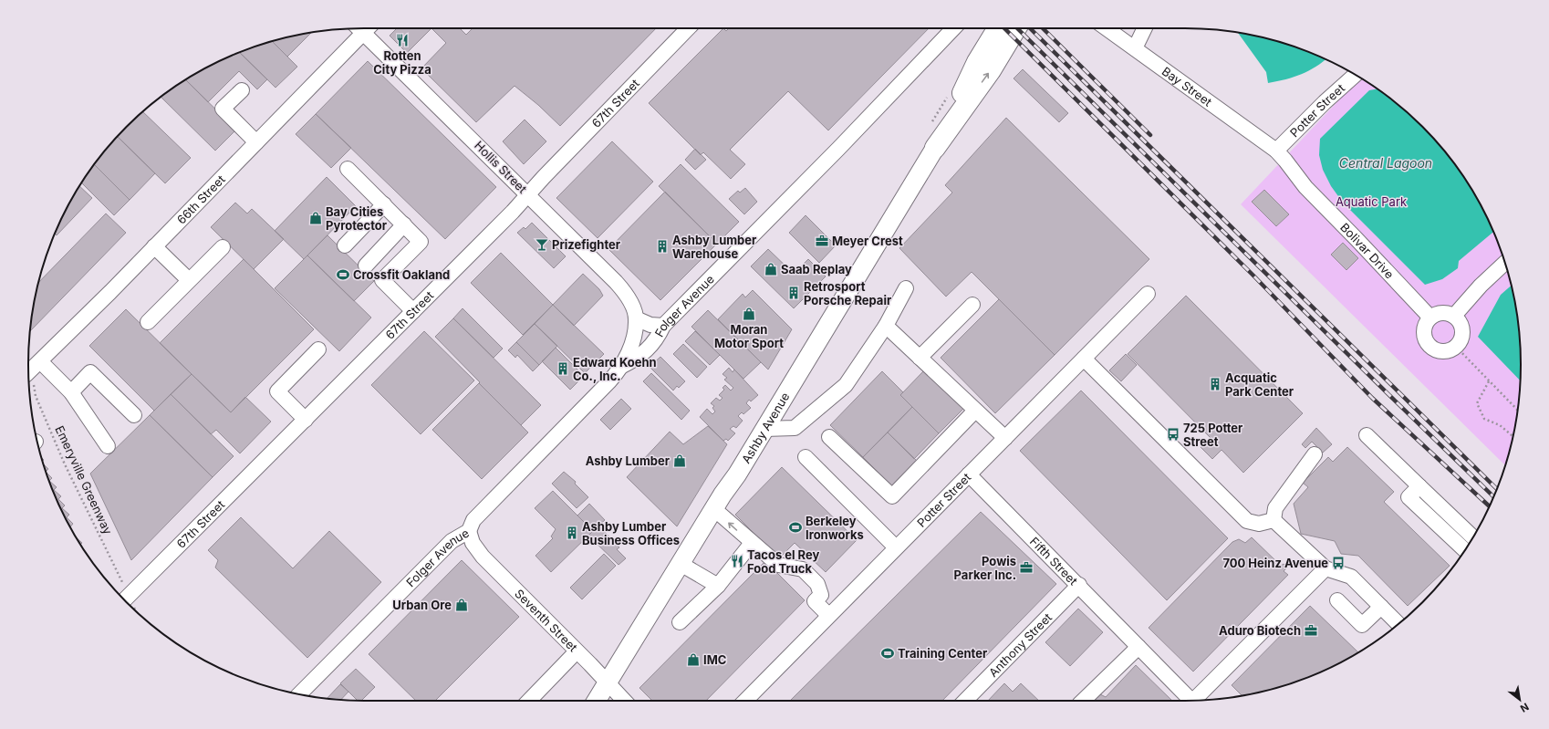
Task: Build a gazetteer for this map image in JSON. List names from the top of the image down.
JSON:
{
  "streets": {
    "main road": ["Ashby Avenue"],
    "street": [
      "Bay Street",
      "67th Street",
      "Potter Street",
      "Hollis Street",
      "66th Street",
      "Bolivar Drive",
      "Folger Avenue",
      "Fifth Street",
      "Seventh Street",
      "Anthony Street"
    ],
    "path": ["Emeryville Greenway"]
  },
  "crossings": [
    ["Bay Street", "Potter Street"],
    ["Bay Street", "Bolivar Drive"],
    ["67th Street", "Hollis Street"],
    ["Potter Street", "Bolivar Drive"],
    ["Potter Street", "Fifth Street"],
    ["Hollis Street", "66th Street"],
    ["Hollis Street", "Folger Avenue"],
    ["Folger Avenue", "Seventh Street"],
    ["Ashby Avenue", "Seventh Street"],
    ["Fifth Street", "Anthony Street"]
  ],
  "water": ["Central Lagoon"],
  "parks": ["Aquatic Park"],
  "places": {
    "restaurant": ["Rotten City Pizza", "Tacos el Rey Food Truck"],
    "shop": [
      "Bay Cities Pyrotector",
      "Saab Replay",
      "Moran Motor Sport",
      "Ashby Lumber",
      "Urban Ore",
      "IMC"
    ],
    "office": ["Meyer Crest", "Powis Parker Inc.", "Aduro Biotech"],
    "bar": ["Prizefighter"],
    "building": [
      "Ashby Lumber Warehouse",
      "Retrosport Porsche Repair",
      "Edward Koehn Co., Inc.",
      "Acquatic Park Center",
      "Ashby Lumber Business Offices"
    ],
    "sports": ["Crossfit Oakland", "Berkeley Ironworks", "Training Center"],
    "bus stop": ["725 Potter Street", "700 Heinz Avenue"]
  },
  "north": "bottom right"
}
